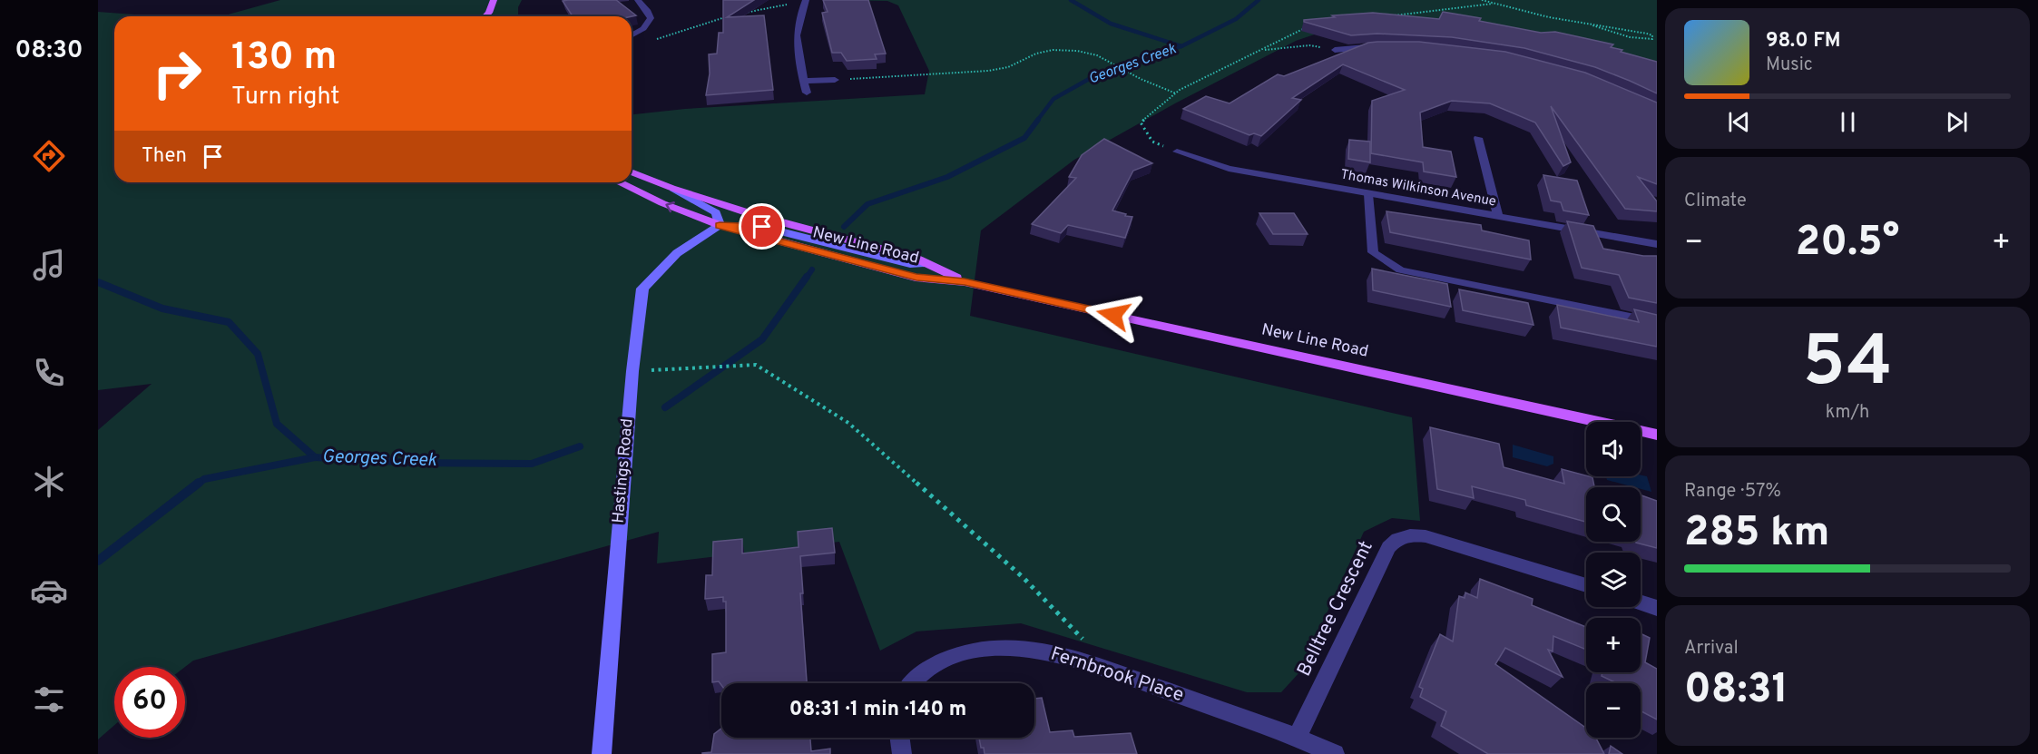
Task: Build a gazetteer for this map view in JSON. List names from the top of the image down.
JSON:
{
  "streets": {
    "main road": ["New Line Road", "Hastings Road"],
    "street": ["Thomas Wilkinson Avenue", "Belltree Crescent", "Fernbrook Place"]
  },
  "crossings": [
    ["New Line Road", "Hastings Road"],
    ["Belltree Crescent", "Fernbrook Place"]
  ],
  "water": ["Georges Creek"],
  "page": {
    "tabs": "08:30",
    "turn": ["130 m", "Turn right"],
    "song": ["98.0 FM", "Music"],
    "then": "Then",
    "tile": [
      "Climate",
      ["54", "km/h"],
      ["Range · 57%", "285 km"],
      ["Arrival", "08:31"]
    ],
    "heat": ["−", "20.5°", "+"],
    "map_buttons": ["+", "−"],
    "limit": "60",
    "trip": "08:31 · 1 min · 140 m"
  }
}
